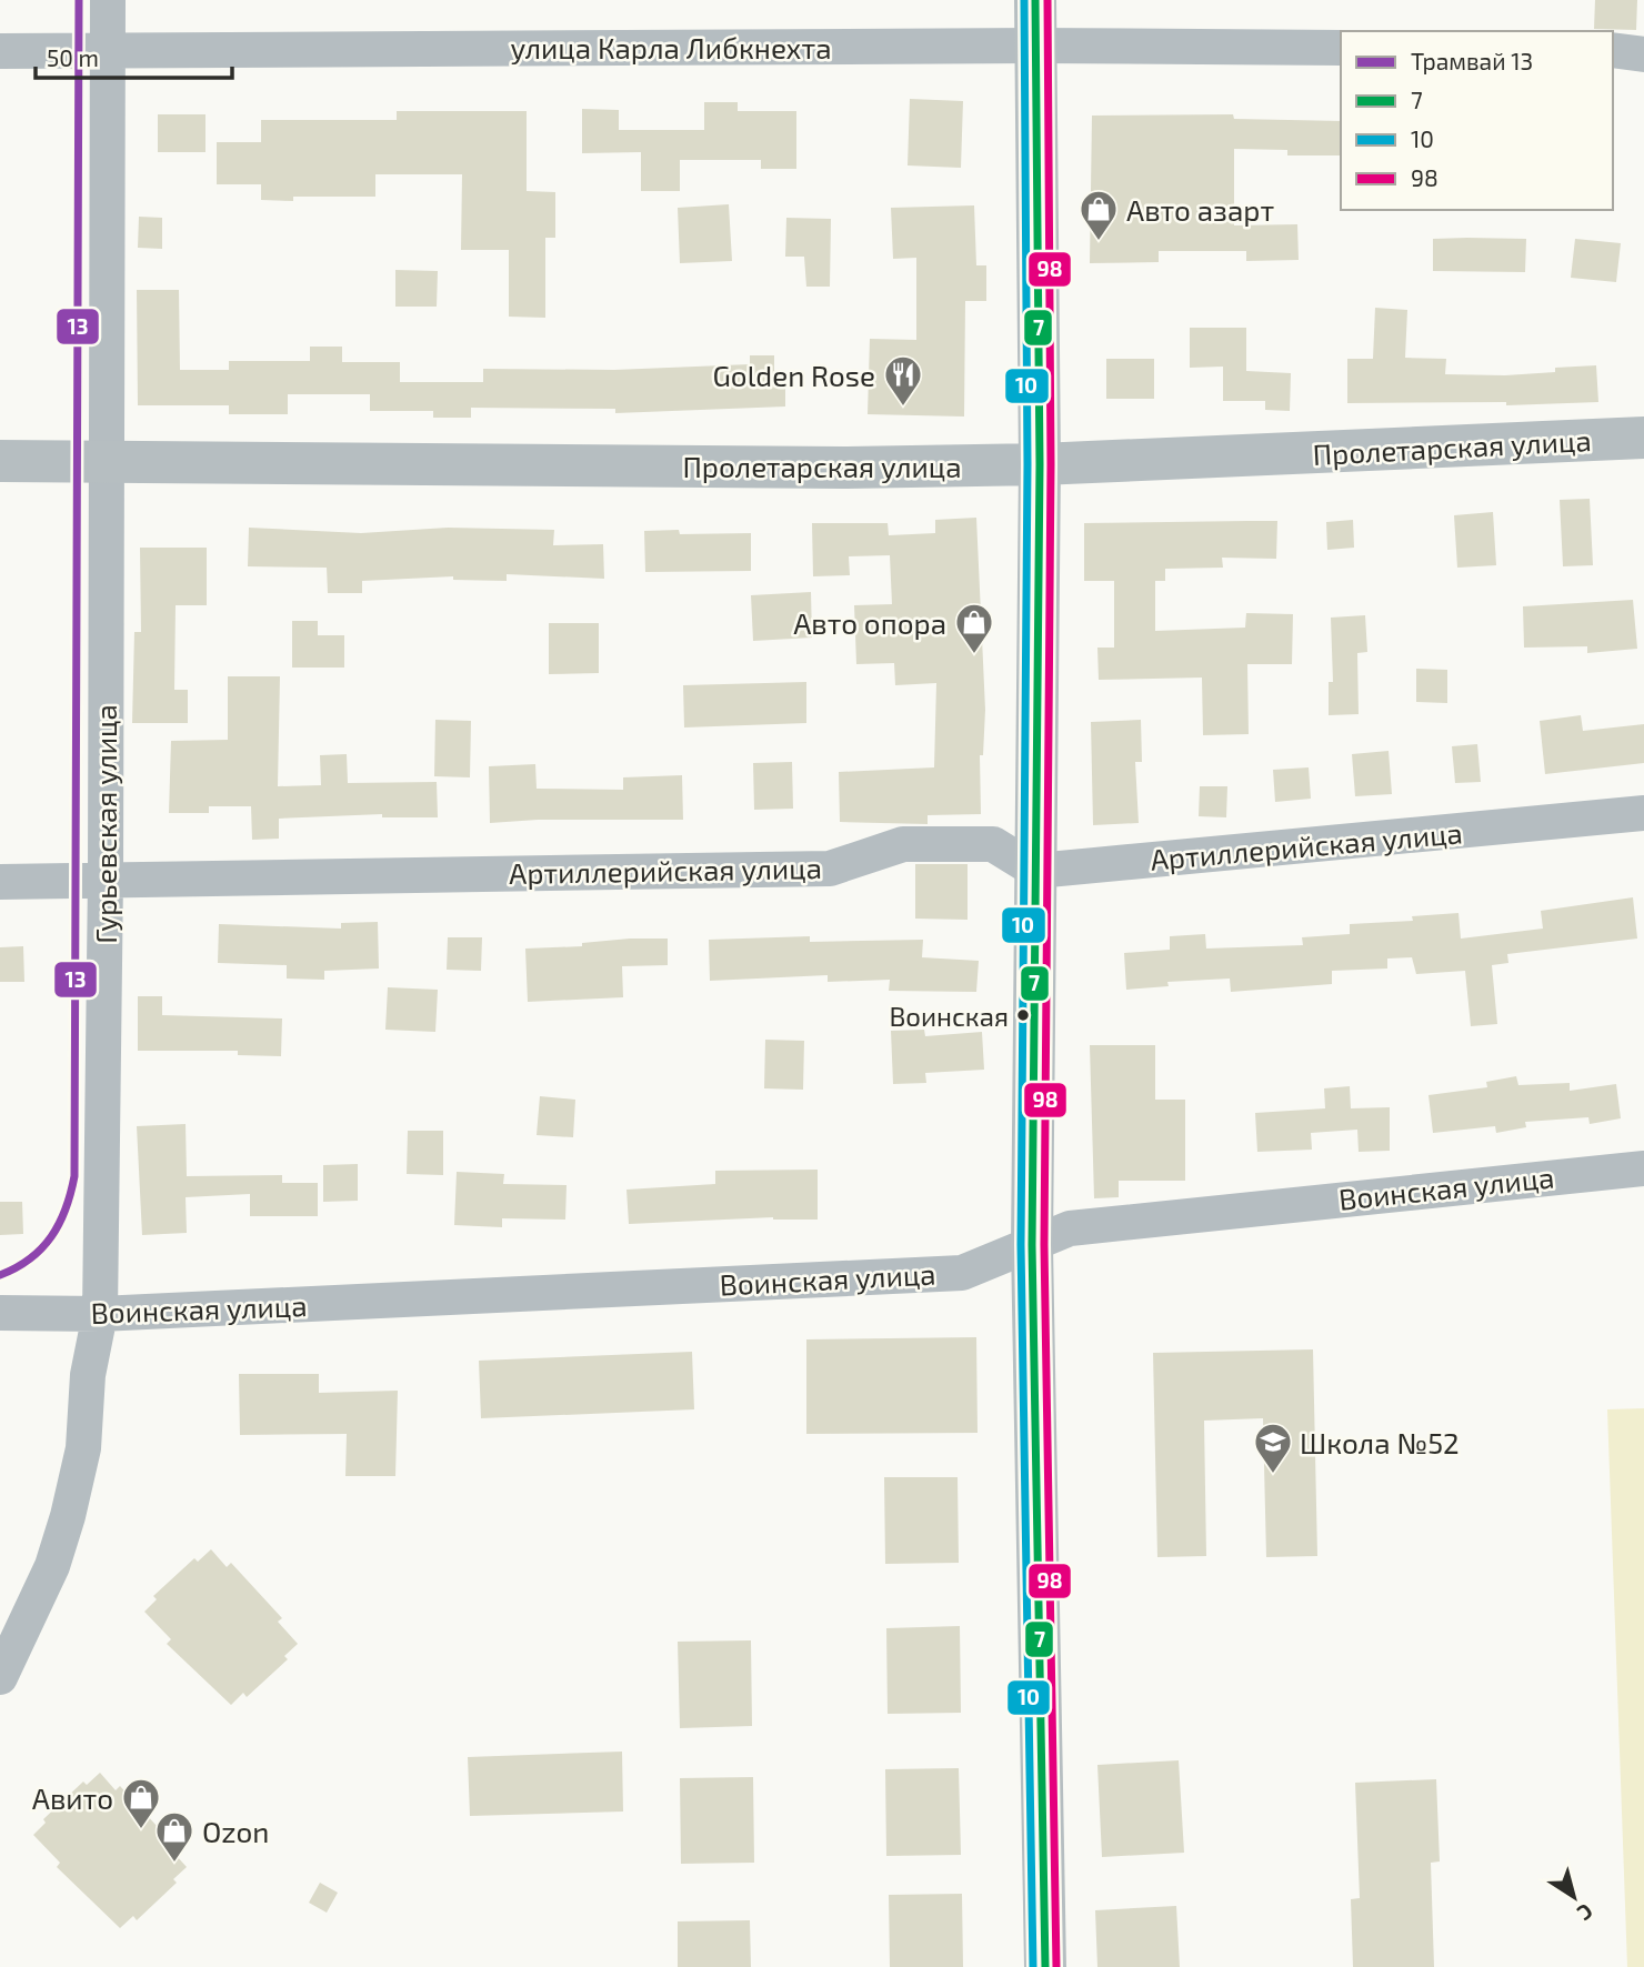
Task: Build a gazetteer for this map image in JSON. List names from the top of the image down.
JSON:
{
  "streets": {
    "main road": ["Пролетарская улица"],
    "street": [
      "улица Карла Либкнехта",
      "Гурьевская улица",
      "Артиллерийская улица",
      "Воинская улица"
    ]
  },
  "crossings": [
    ["улица Карла Либкнехта", "Гурьевская улица"],
    ["Пролетарская улица", "Гурьевская улица"],
    ["Гурьевская улица", "Артиллерийская улица"],
    ["Гурьевская улица", "Воинская улица"]
  ],
  "places": {
    "shop": [
      "Авто азарт",
      "Авто опора",
      "Авито",
      "Ozon"
    ],
    "restaurant": ["Golden Rose"],
    "other": ["Воинская"],
    "school or university": ["Школа №52"]
  },
  "lines": [
    "tram line 13",
    "transit line 7",
    "transit line 10",
    "transit line 98"
  ],
  "legend": [
    "Трамвай 13",
    "7",
    "10",
    "98"
  ],
  "scale_bar": "50 m",
  "north": "bottom right"
}
